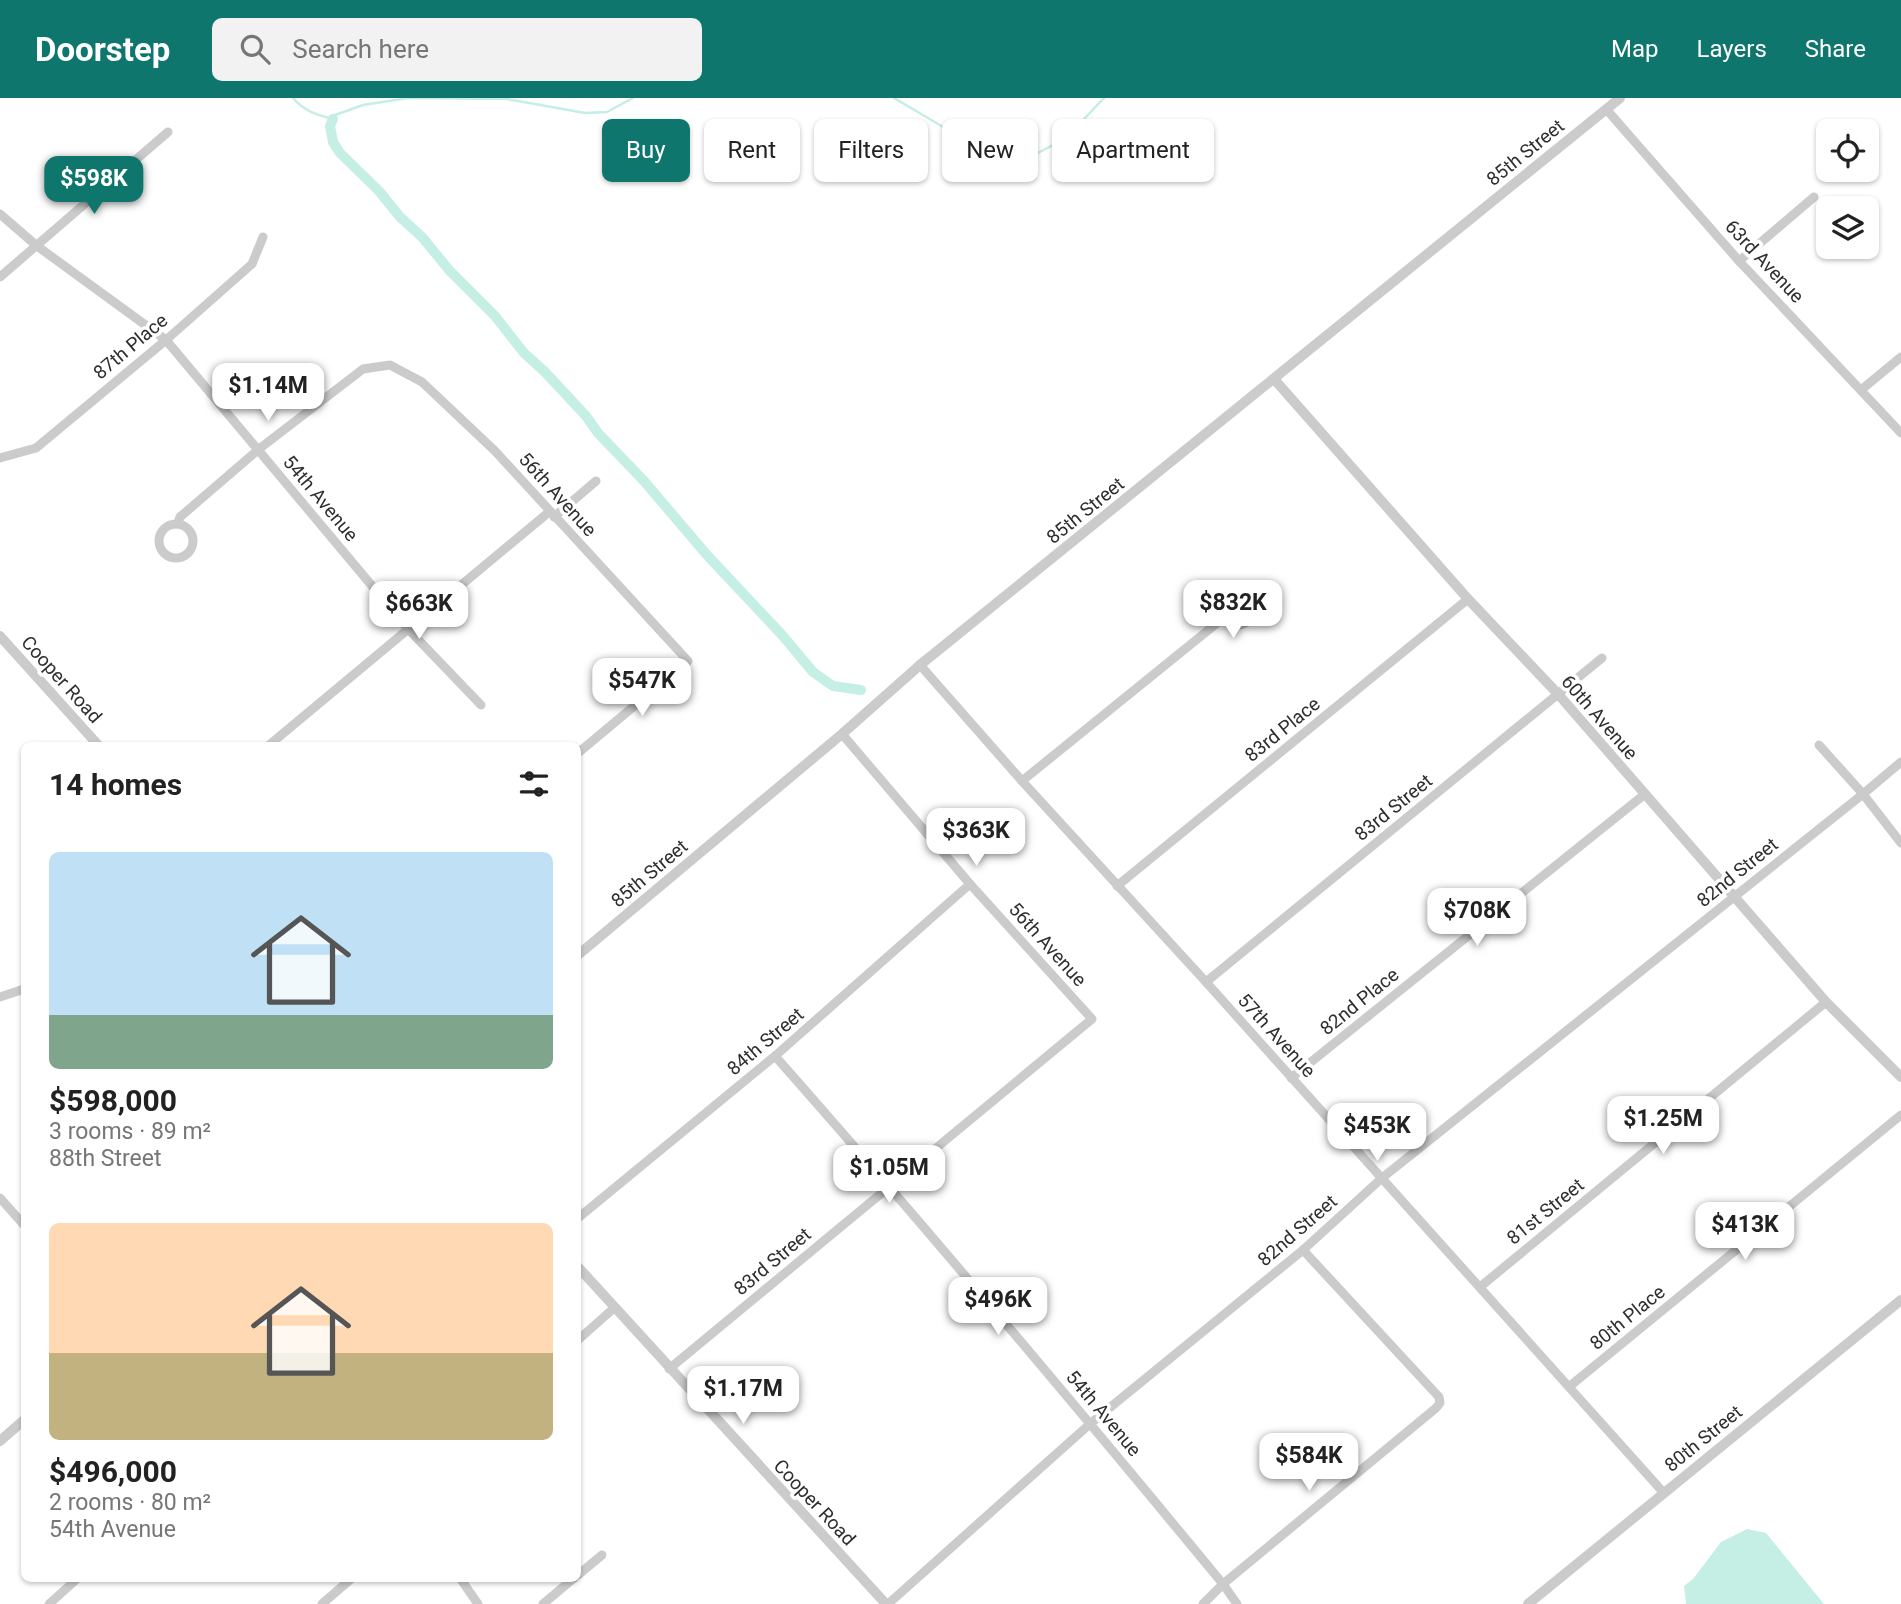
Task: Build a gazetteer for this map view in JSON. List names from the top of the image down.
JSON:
{
  "streets": {
    "street": [
      "85th Street",
      "63rd Avenue",
      "87th Place",
      "56th Avenue",
      "54th Avenue",
      "Cooper Road",
      "60th Avenue",
      "83rd Place",
      "83rd Street",
      "82nd Street",
      "82nd Place",
      "57th Avenue",
      "84th Street",
      "81st Street",
      "80th Place",
      "80th Street"
    ]
  },
  "crossings": [
    ["85th Street", "63rd Avenue"],
    ["85th Street", "56th Avenue"],
    ["85th Street", "60th Avenue"],
    ["85th Street", "57th Avenue"],
    ["87th Place", "54th Avenue"],
    ["56th Avenue", "54th Avenue"],
    ["56th Avenue", "83rd Street"],
    ["56th Avenue", "84th Street"],
    ["54th Avenue", "83rd Street"],
    ["54th Avenue", "82nd Street"],
    ["54th Avenue", "84th Street"],
    ["Cooper Road", "83rd Street"],
    ["Cooper Road", "82nd Street"],
    ["60th Avenue", "83rd Place"],
    ["60th Avenue", "83rd Street"],
    ["60th Avenue", "82nd Street"],
    ["60th Avenue", "82nd Place"],
    ["60th Avenue", "81st Street"],
    ["83rd Place", "57th Avenue"],
    ["83rd Street", "57th Avenue"],
    ["82nd Street", "57th Avenue"],
    ["82nd Place", "57th Avenue"],
    ["57th Avenue", "81st Street"],
    ["57th Avenue", "80th Place"],
    ["57th Avenue", "80th Street"]
  ],
  "page": {
    "header": "Doorstep",
    "search": "Search here",
    "nav": ["Map", "Layers", "Share"],
    "chip": [
      "Buy",
      "Rent",
      "Filters",
      "New",
      "Apartment"
    ],
    "price": [
      "$598K",
      "$1.14M",
      "$832K",
      "$663K",
      "$547K",
      "$363K",
      "$708K",
      "$1.25M",
      "$453K",
      "$1.05M",
      "$413K",
      "$496K",
      "$1.17M",
      "$584K"
    ],
    "heading": "14 homes",
    "list": [
      {
        "name": "$598,000",
        "note": "3 rooms · 89 m² · 88th Street"
      },
      {
        "name": "$496,000",
        "note": "2 rooms · 80 m² · 54th Avenue"
      }
    ]
  }
}
